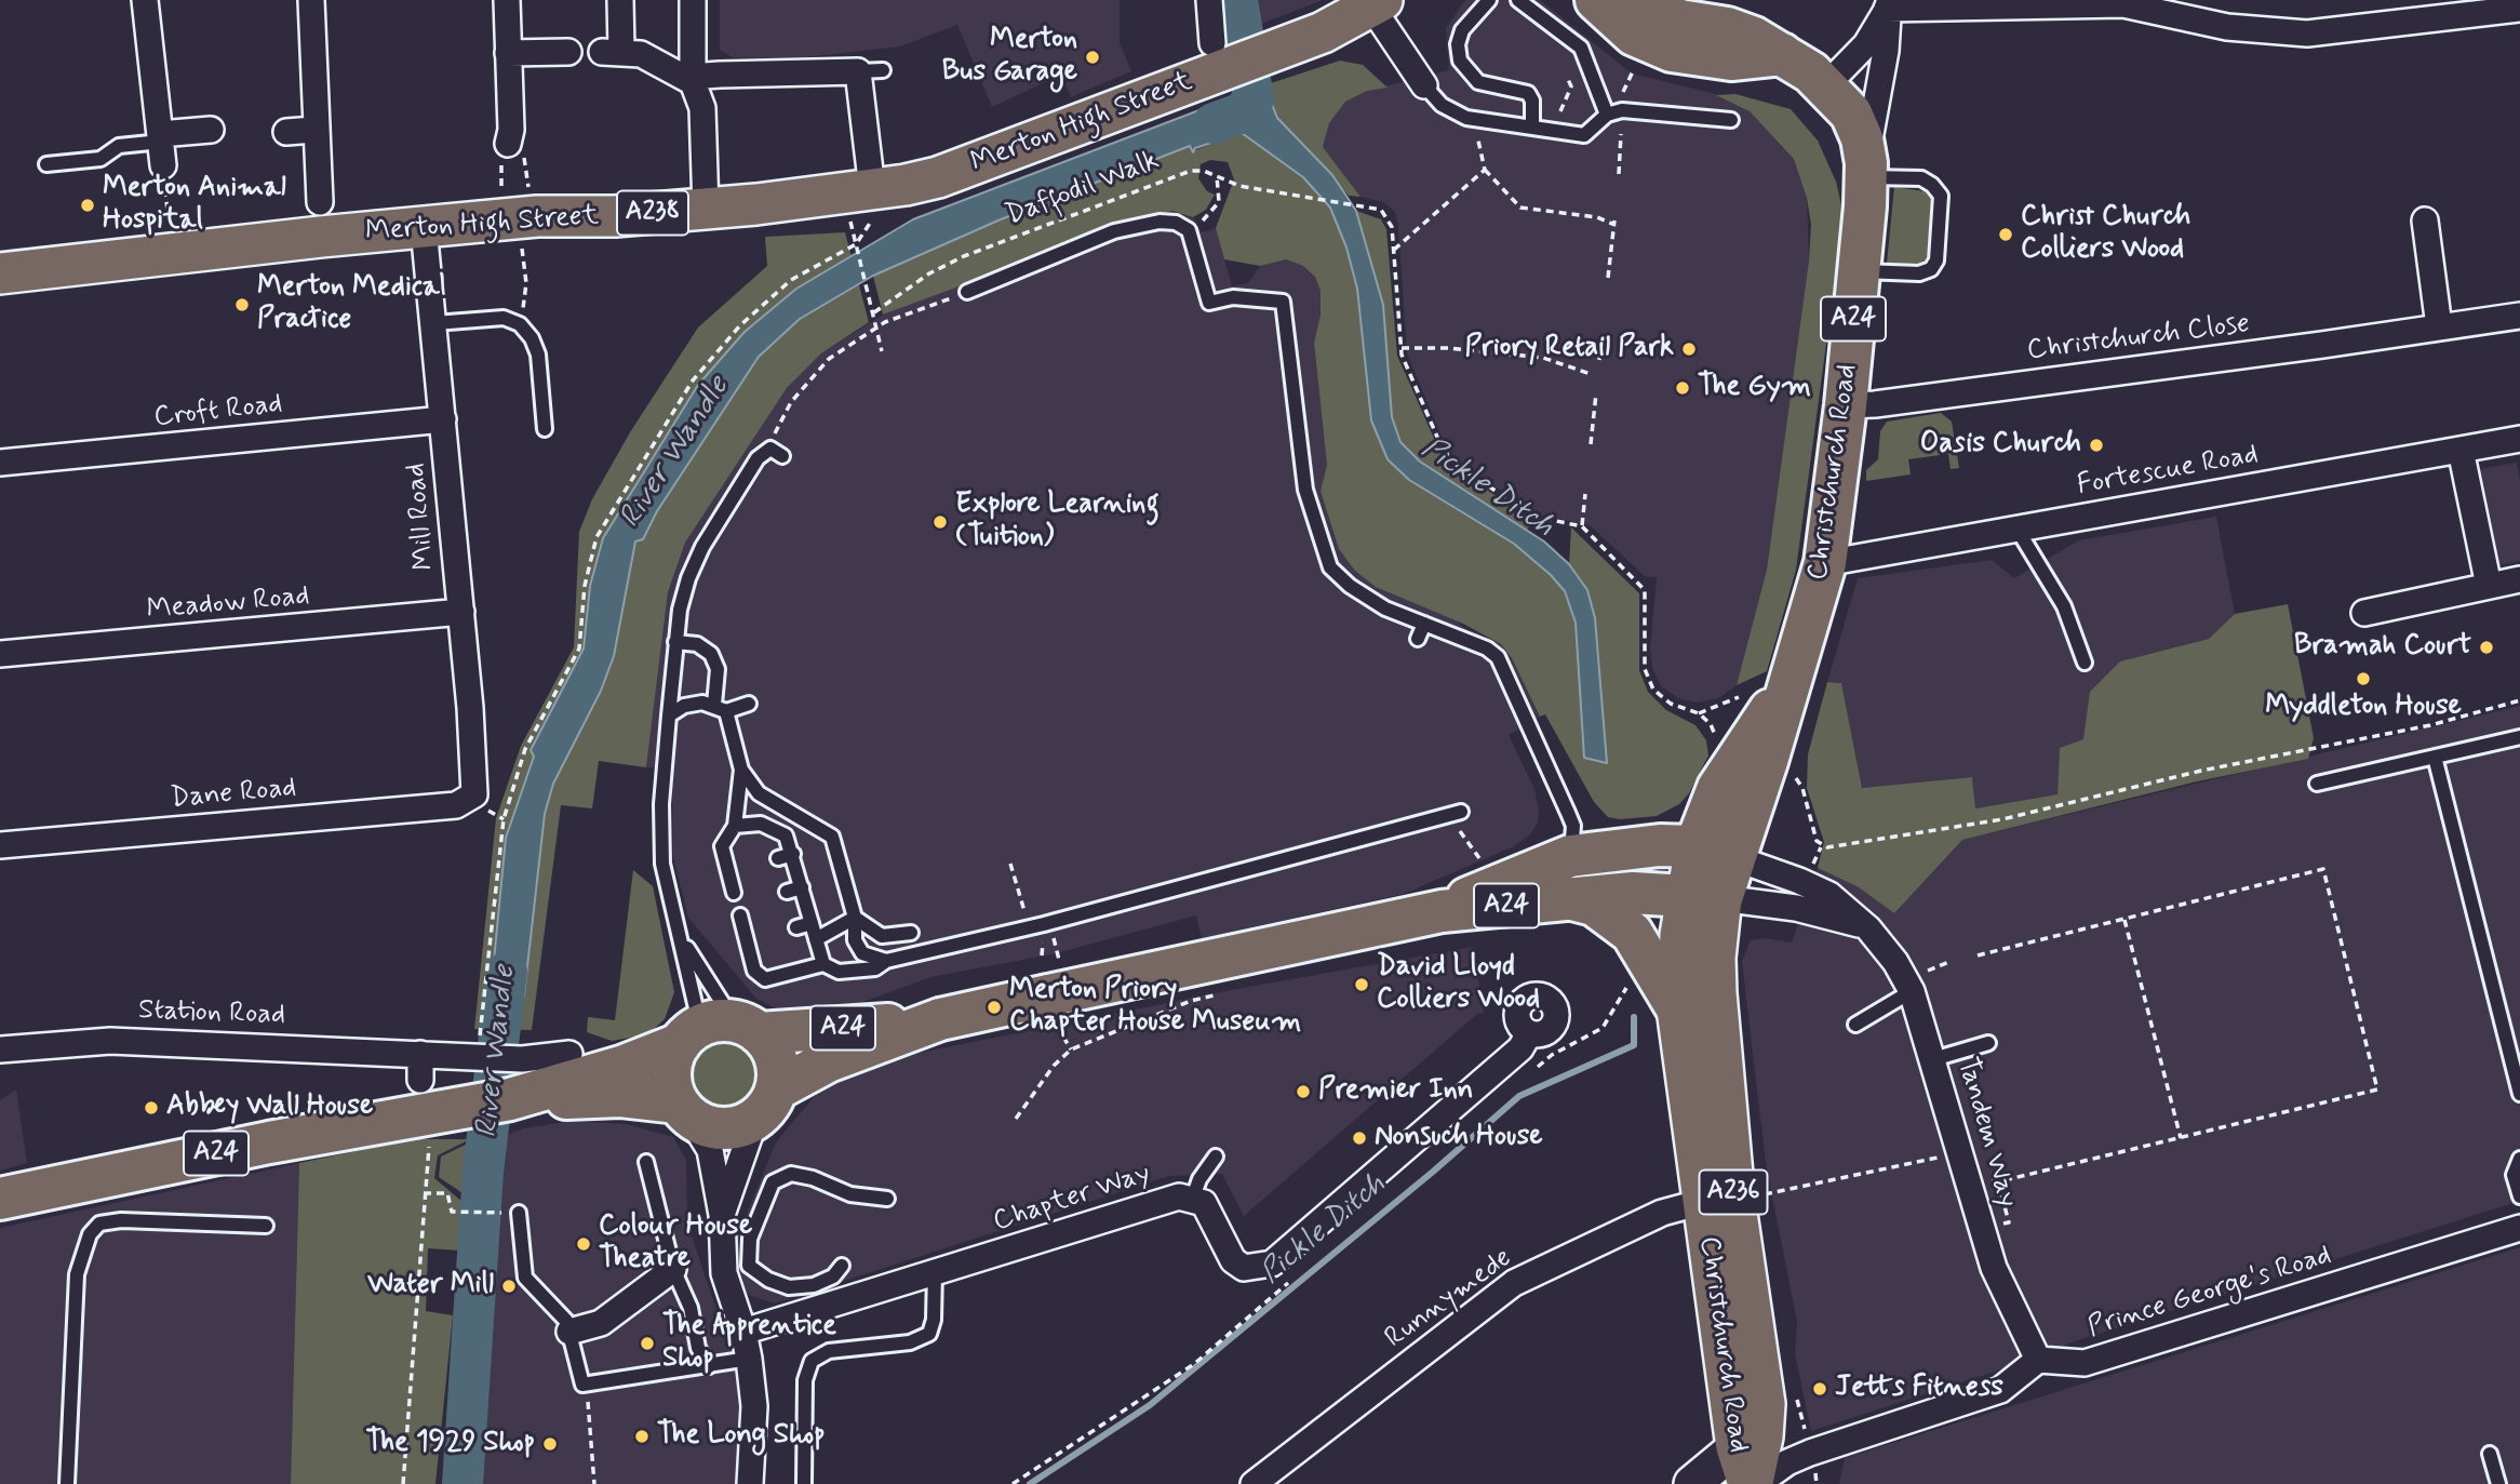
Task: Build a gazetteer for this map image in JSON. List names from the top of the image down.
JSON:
{
  "streets": {
    "highway": ["A24", "Christchurch Road"],
    "main road": ["Merton High Street", "A238", "A236"],
    "street": [
      "Christchurch Close",
      "Croft Road",
      "Fortescue Road",
      "Mill Road",
      "Meadow Road",
      "Dane Road",
      "Station Road",
      "Tandem Way",
      "Chapter Way",
      "Prince George's Road",
      "Runnymede"
    ],
    "path": ["Daffodil Walk"]
  },
  "crossings": [
    ["Merton High Street", "Mill Road"],
    ["A24", "Christchurch Road"],
    ["A24", "Tandem Way"],
    ["Christchurch Close", "Christchurch Road"],
    ["Croft Road", "Mill Road"],
    ["Fortescue Road", "Christchurch Road"],
    ["Christchurch Road", "Tandem Way"],
    ["Christchurch Road", "Runnymede"],
    ["Mill Road", "Meadow Road"],
    ["Mill Road", "Dane Road"],
    ["Tandem Way", "Prince George's Road"]
  ],
  "water": ["River Wandle", "Pickle Ditch"],
  "places": [
    "Merton Bus Garage",
    "Merton Animal Hospital",
    "Christ Church Colliers Wood",
    "Merton Medical Practice",
    "Priory Retail Park",
    "The Gym",
    "Oasis Church",
    "Explore Learning (Tuition)",
    "Bramah Court",
    "Myddleton House",
    "David Lloyd Colliers Wood",
    "Merton Priory Chapter House Museum",
    "Premier Inn",
    "Abbey Wall House",
    "Nonsuch House",
    "Colour House Theatre",
    "Water Mill",
    "The Apprentice Shop",
    "Jetts Fitness",
    "The Long Shop",
    "The 1929 Shop"
  ]
}
